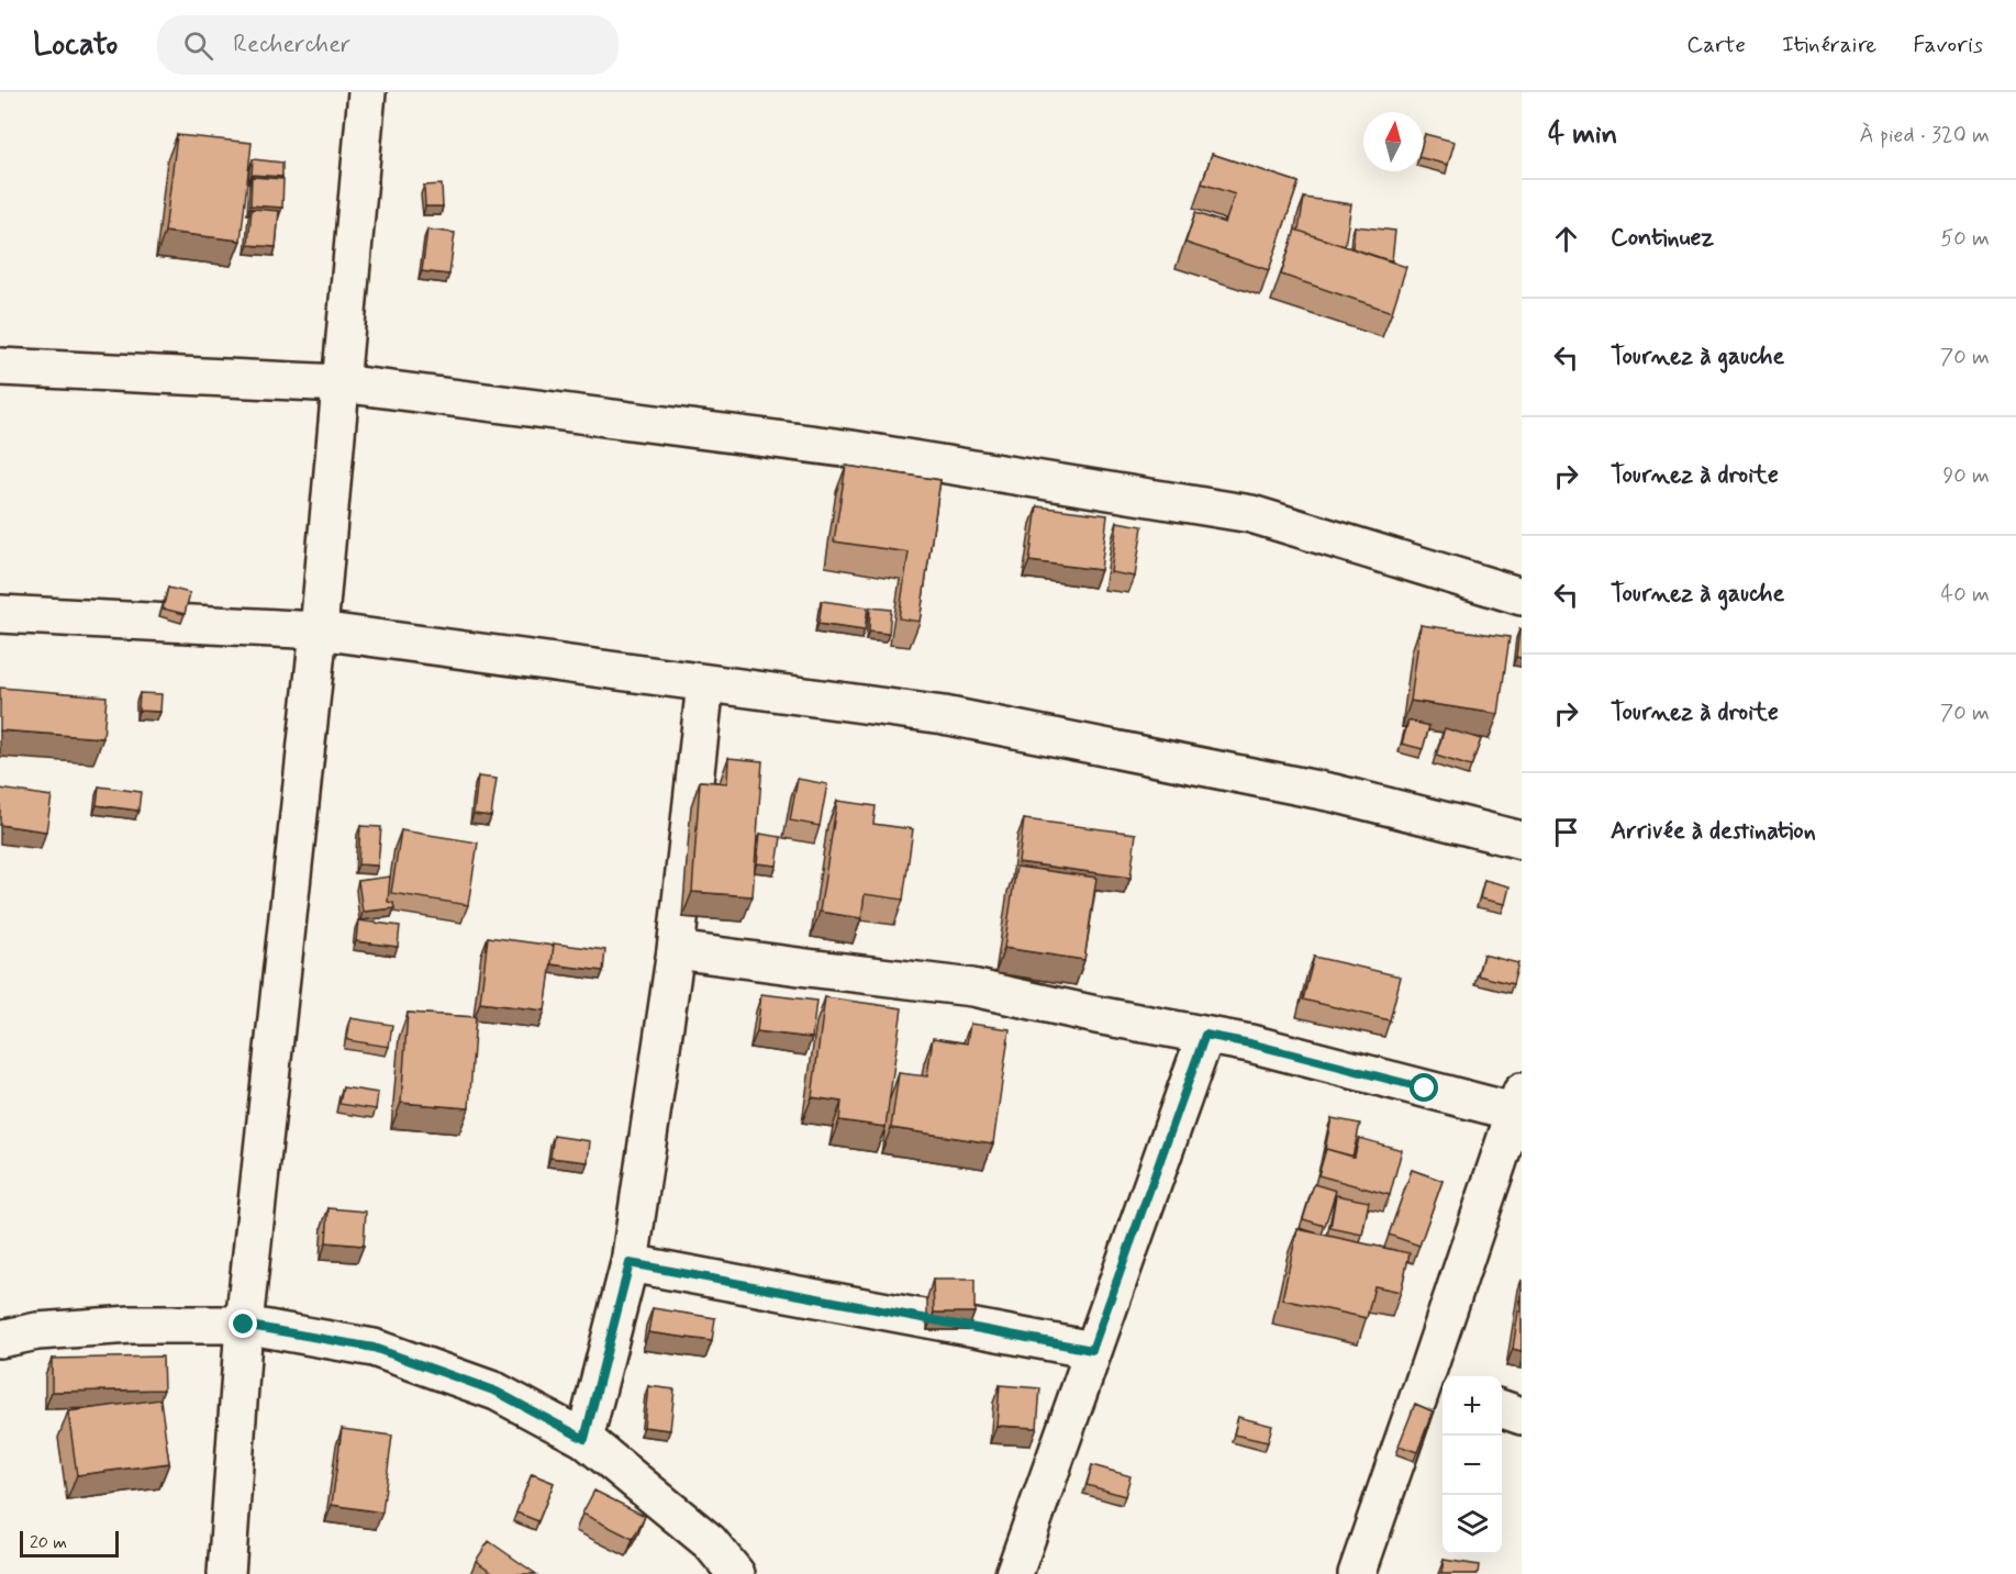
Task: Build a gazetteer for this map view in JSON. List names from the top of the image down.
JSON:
{
  "scale_bar": "20 m",
  "north": "top",
  "page": {
    "header": "Locato",
    "search": "Rechercher",
    "nav": ["Carte", "Itinéraire", "Favoris"],
    "heading": ["4 min", "À pied · 320 m"],
    "list": [
      ["Continuez", "50 m"],
      ["Tournez à gauche", "70 m"],
      ["Tournez à droite", "90 m"],
      ["Tournez à gauche", "40 m"],
      ["Tournez à droite", "70 m"],
      "Arrivée à destination"
    ],
    "map_buttons": ["+", "−"],
    "scale": "20 m"
  }
}
